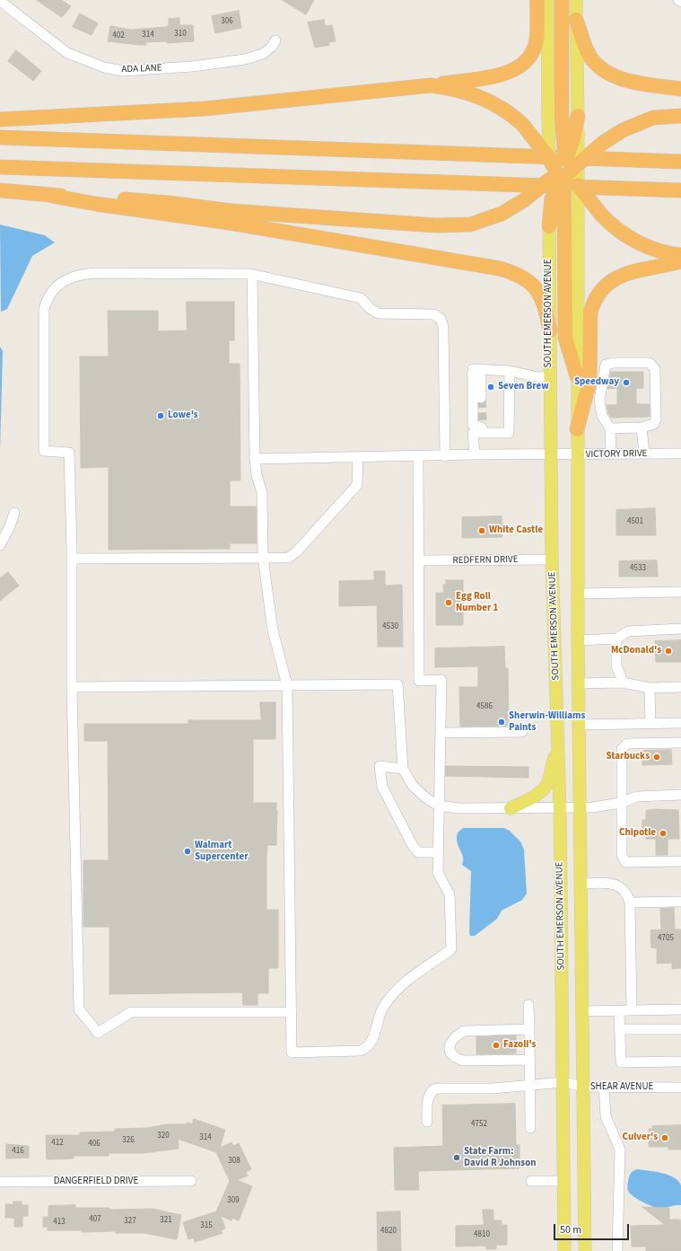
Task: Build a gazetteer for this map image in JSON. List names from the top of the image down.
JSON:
{
  "streets": {
    "main road": ["SOUTH EMERSON AVENUE"],
    "street": [
      "ADA LANE",
      "VICTORY DRIVE",
      "REDFERN DRIVE",
      "SHEAR AVENUE",
      "DANGERFIELD DRIVE"
    ]
  },
  "crossings": [
    ["SOUTH EMERSON AVENUE", "VICTORY DRIVE"],
    ["SOUTH EMERSON AVENUE", "REDFERN DRIVE"],
    ["SOUTH EMERSON AVENUE", "SHEAR AVENUE"]
  ],
  "places": [
    "Speedway",
    "Seven Brew",
    "Lowe's",
    "White Castle",
    "Egg Roll Number 1",
    "McDonald's",
    "Sherwin-Williams Paints",
    "Starbucks",
    "Chipotle",
    "Walmart Supercenter",
    "Fazoli's",
    "Culver's",
    "State Farm: David R Johnson"
  ],
  "house_numbers": [
    "306",
    "310",
    "314",
    "402",
    "4501",
    "4533",
    "4530",
    "4586",
    "4705",
    "4752",
    "320",
    "314",
    "326",
    "412",
    "406",
    "416",
    "308",
    "309",
    "407",
    "321",
    "327",
    "413",
    "315",
    "4820",
    "4810"
  ],
  "scale_bar": "50 m"
}
